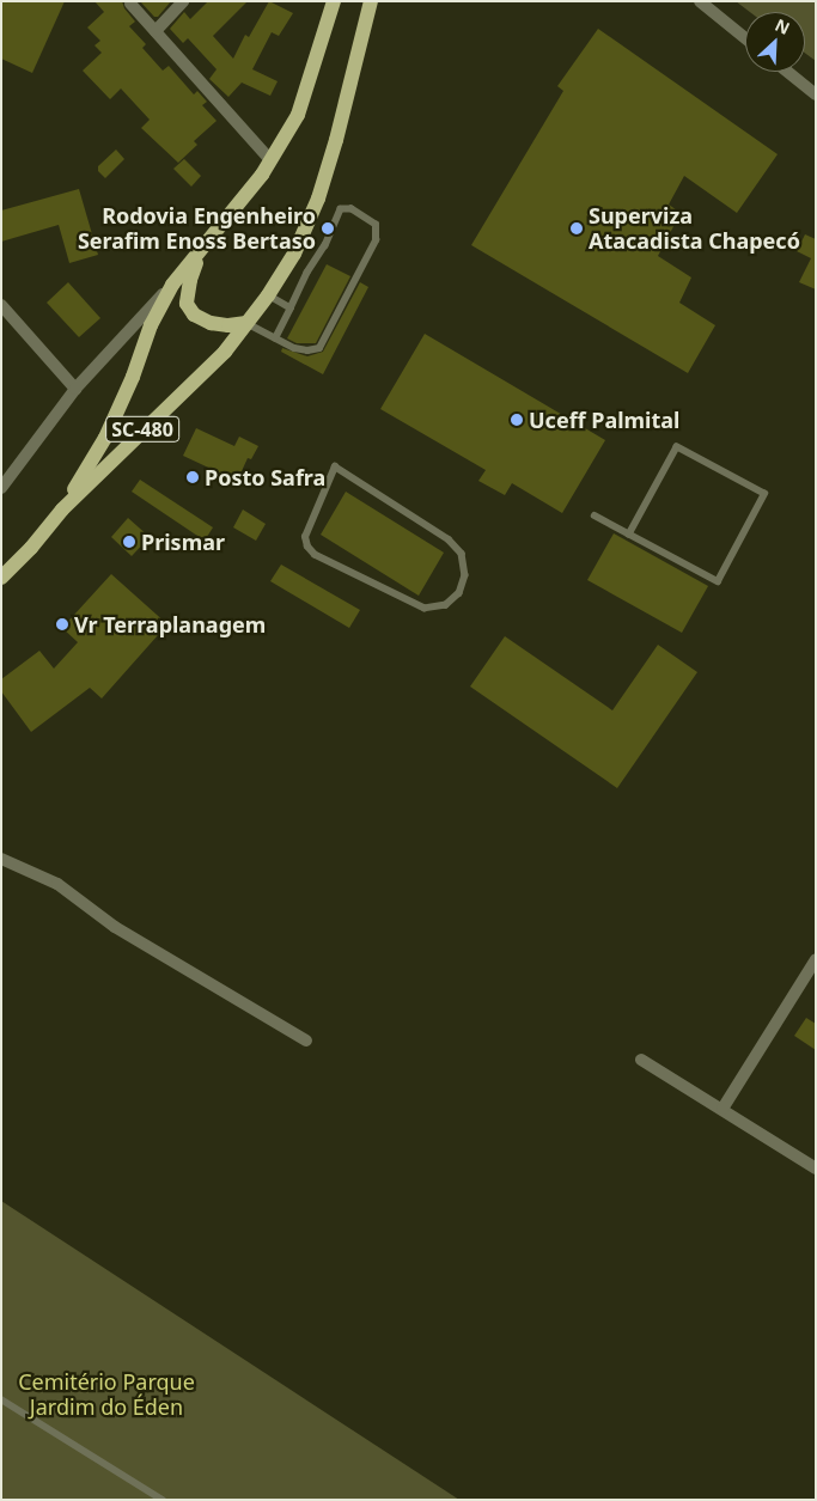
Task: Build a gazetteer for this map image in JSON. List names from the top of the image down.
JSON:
{
  "streets": {
    "main road": ["SC-480"]
  },
  "parks": ["Cemitério Parque Jardim do Éden"],
  "places": [
    "Rodovia Engenheiro Serafim Enoss Bertaso",
    "Superviza Atacadista Chapecó",
    "Uceff Palmital",
    "Posto Safra",
    "Prismar",
    "Vr Terraplanagem"
  ],
  "north": "top right"
}
